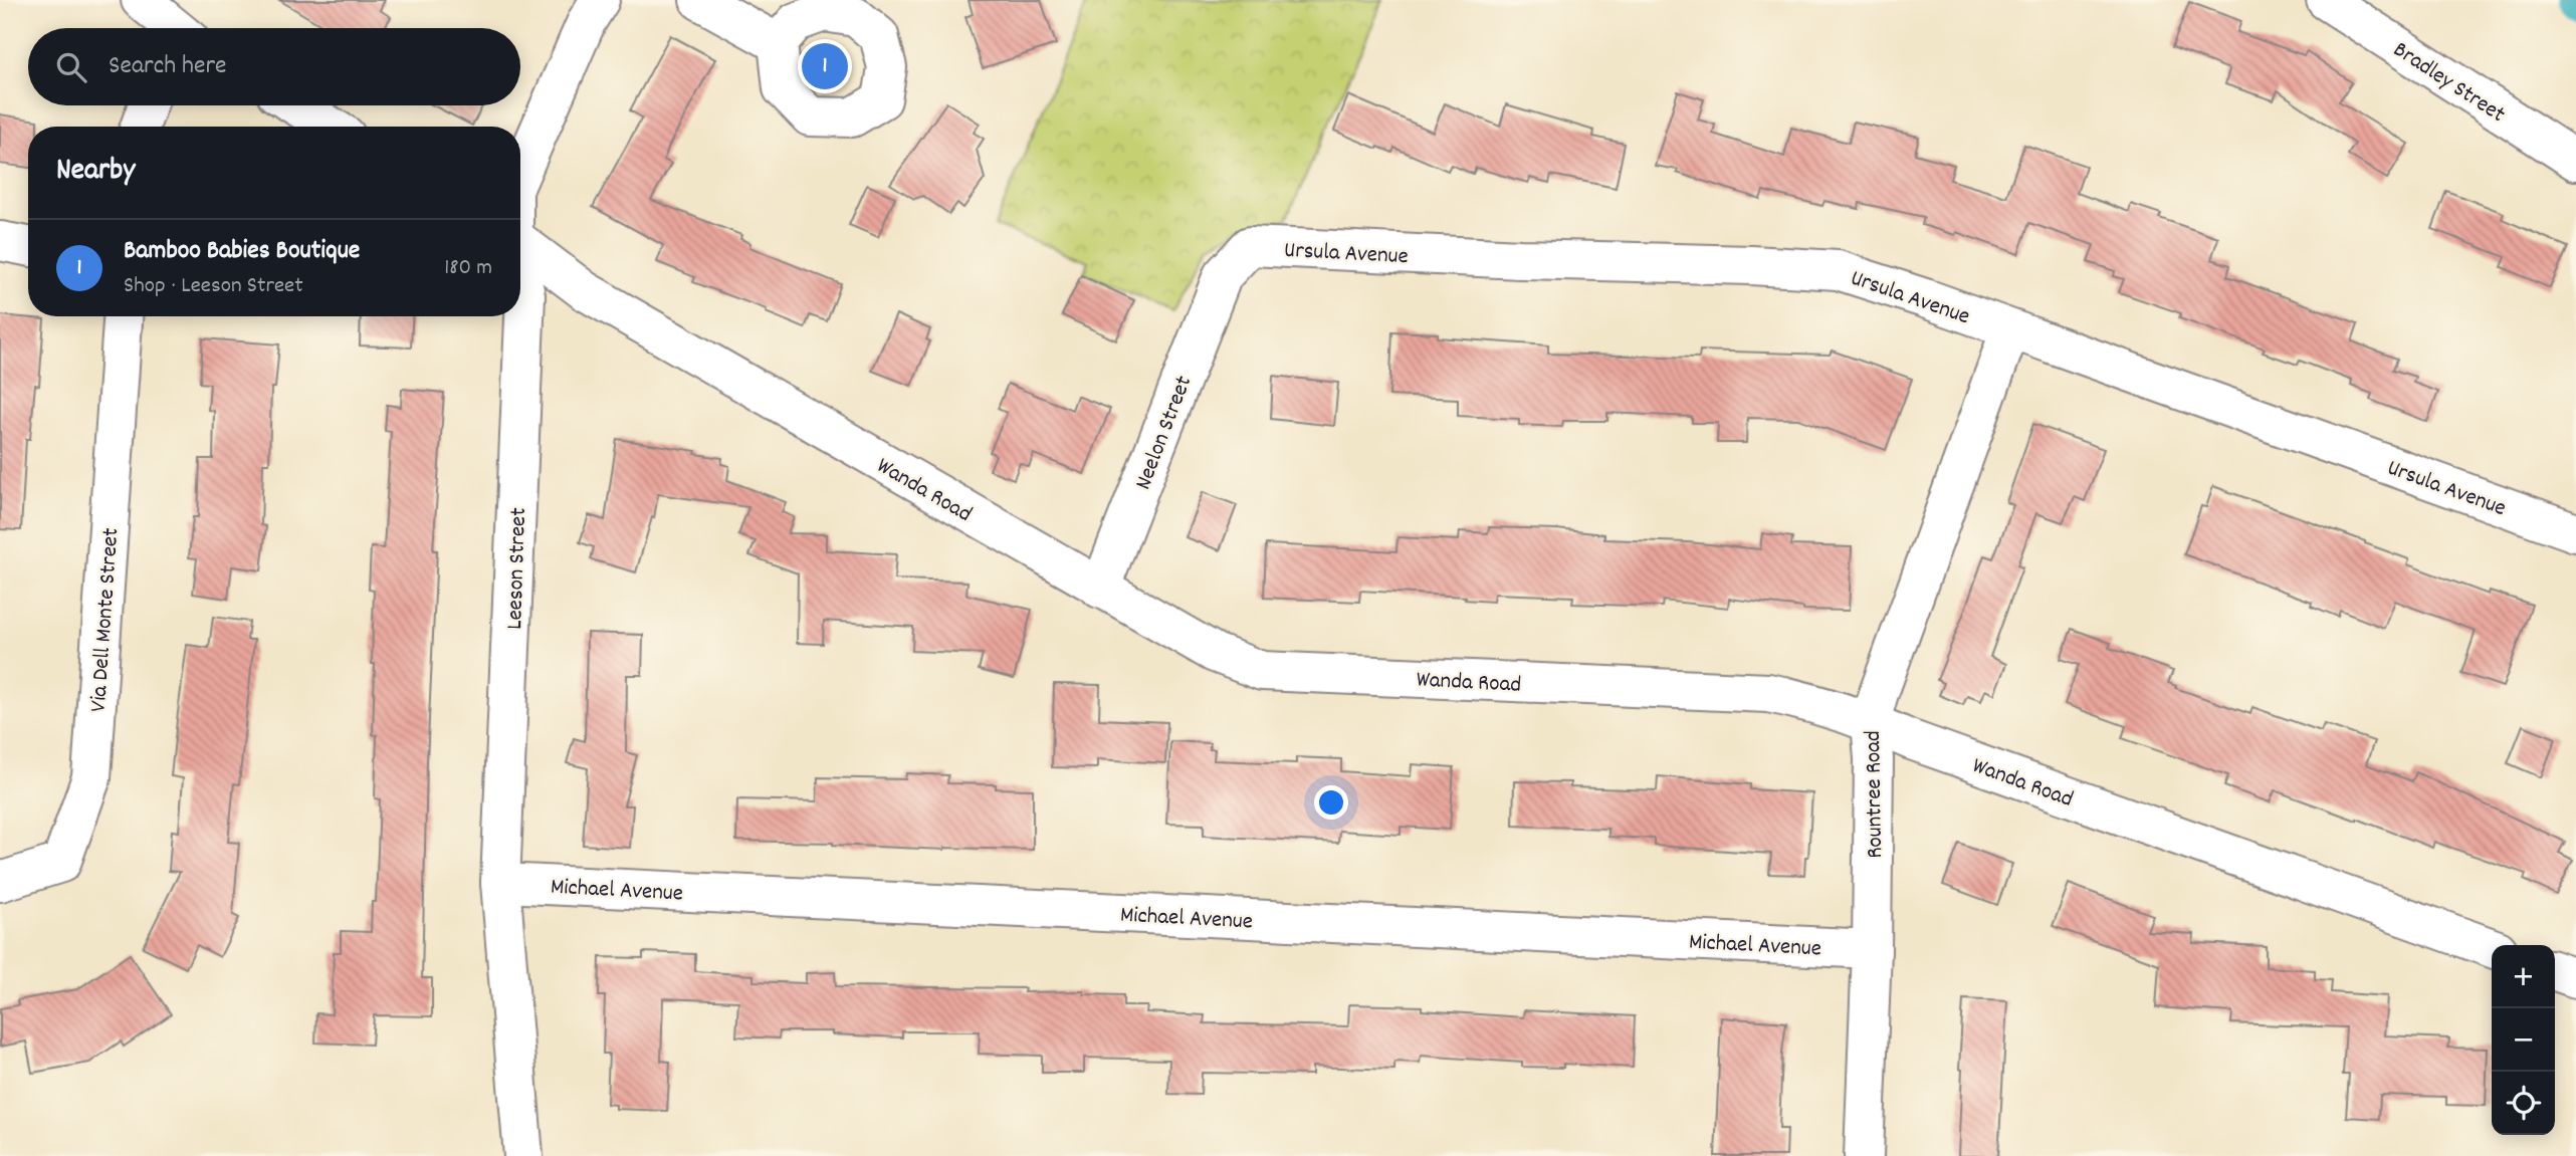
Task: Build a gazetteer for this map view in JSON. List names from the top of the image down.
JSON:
{
  "streets": {
    "street": [
      "Bradley Street",
      "Ursula Avenue",
      "Neelon Street",
      "Wanda Road",
      "Leeson Street",
      "Via Dell Monte Street",
      "Rountree Road",
      "Michael Avenue"
    ]
  },
  "crossings": [
    ["Ursula Avenue", "Neelon Street"],
    ["Ursula Avenue", "Rountree Road"],
    ["Neelon Street", "Wanda Road"],
    ["Wanda Road", "Rountree Road"],
    ["Leeson Street", "Michael Avenue"],
    ["Rountree Road", "Michael Avenue"]
  ],
  "page": {
    "search": "Search here",
    "pins": "1",
    "heading": "Nearby",
    "list": [
      {
        "mark": "1",
        "name": "Bamboo Babies Boutique",
        "note": "Shop · Leeson Street",
        "value": "180 m"
      }
    ],
    "map_buttons": ["+", "−"]
  }
}
